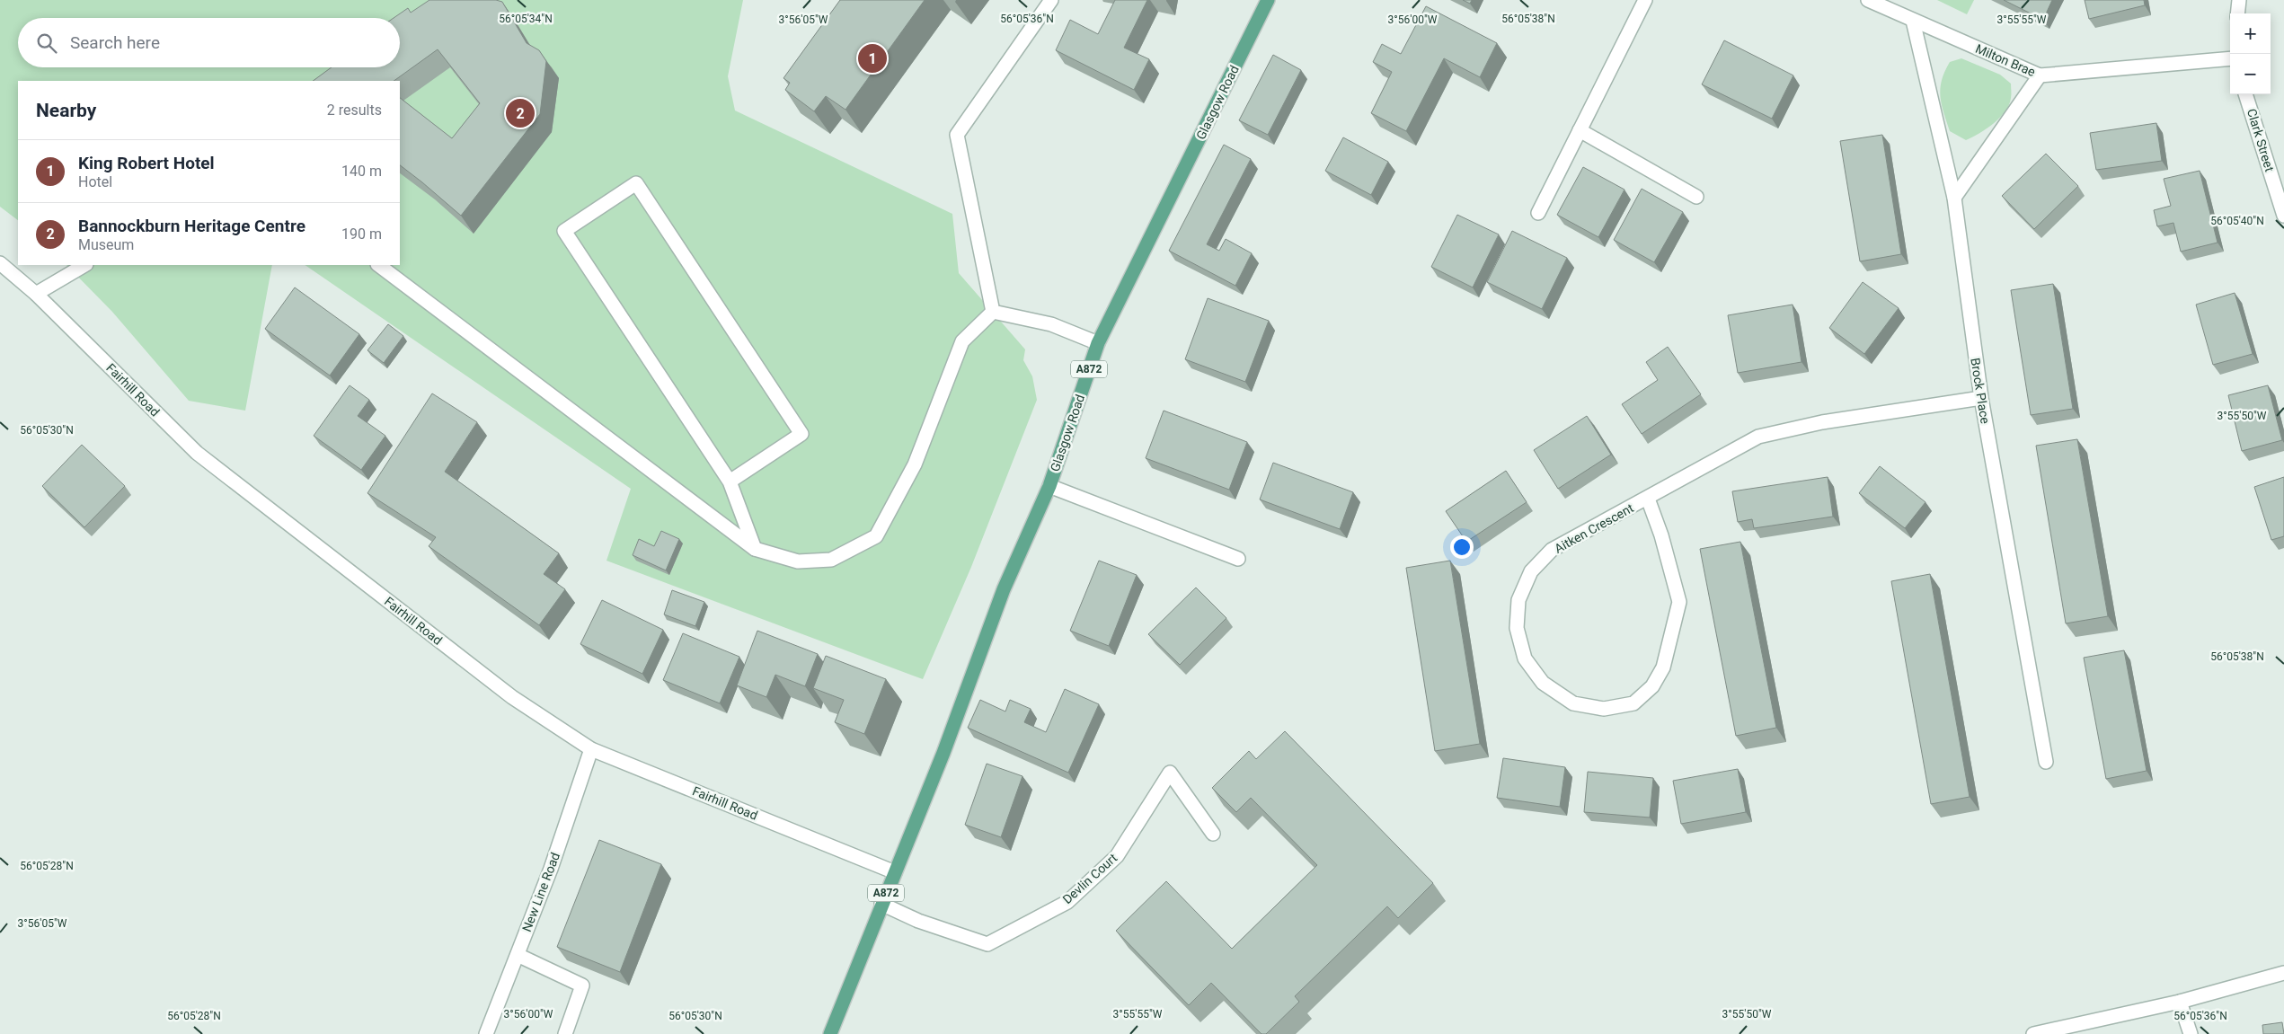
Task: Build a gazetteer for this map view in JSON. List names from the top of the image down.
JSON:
{
  "streets": {
    "main road": ["Glasgow Road", "A872"],
    "street": [
      "Milton Brae",
      "Clark Street",
      "Fairhill Road",
      "Brock Place",
      "Aitken Crescent",
      "Devlin Court",
      "New Line Road"
    ]
  },
  "crossings": [
    ["Milton Brae", "Brock Place"],
    ["Glasgow Road", "A872"],
    ["Glasgow Road", "Fairhill Road"],
    ["A872", "Fairhill Road"],
    ["A872", "Devlin Court"],
    ["Fairhill Road", "New Line Road"],
    ["Brock Place", "Aitken Crescent"]
  ],
  "page": {
    "map_buttons": ["+", "−"],
    "search": "Search here",
    "pins": ["1", "2"],
    "heading": ["Nearby", "2 results"],
    "list": [
      {
        "mark": "1",
        "name": "King Robert Hotel",
        "note": "Hotel",
        "value": "140 m"
      },
      {
        "mark": "2",
        "name": "Bannockburn Heritage Centre",
        "note": "Museum",
        "value": "190 m"
      }
    ]
  },
  "coordinates": [
    "56°05'34\"N",
    "56°05'36\"N",
    "56°05'38\"N",
    "3°56'05\"W",
    "3°56'00\"W",
    "3°55'55\"W",
    "56°05'40\"N",
    "3°55'50\"W",
    "56°05'30\"N",
    "56°05'28\"N"
  ]
}
